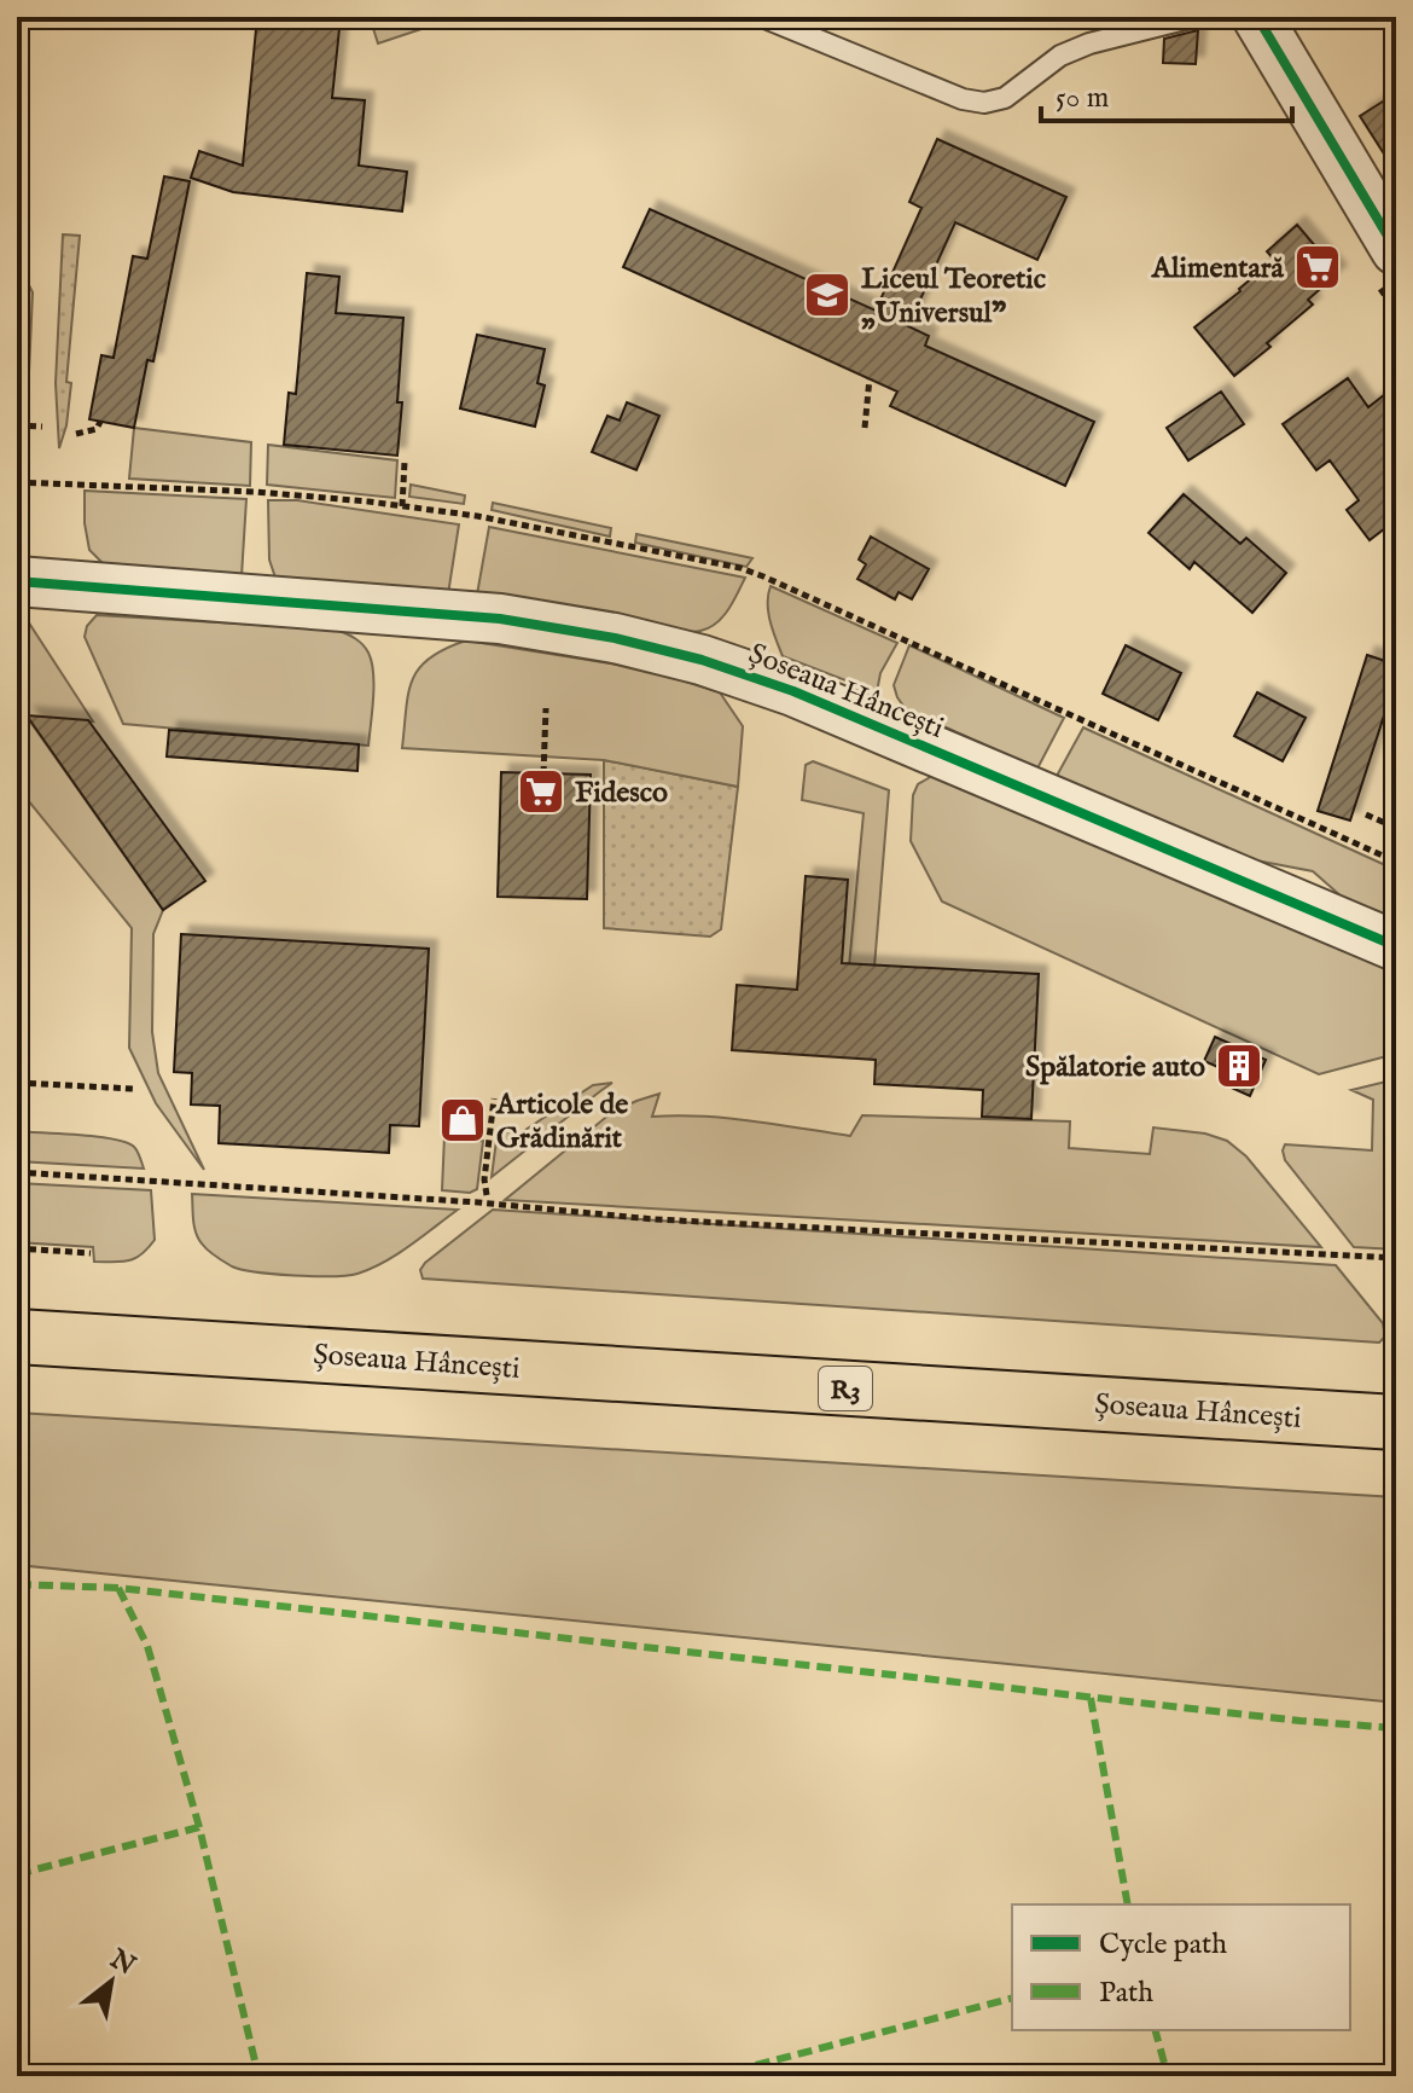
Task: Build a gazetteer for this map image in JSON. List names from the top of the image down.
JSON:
{
  "streets": {
    "highway": ["Șoseaua Hâncești", "R3"]
  },
  "places": {
    "supermarket": ["Alimentară", "Fidesco"],
    "school or university": ["Liceul Teoretic „Universul”"],
    "building": ["Spălatorie auto"],
    "shop": ["Articole de Grădinărit"]
  },
  "legend": ["Cycle path", "Path"],
  "scale_bar": "50 m",
  "north": "top right"
}
